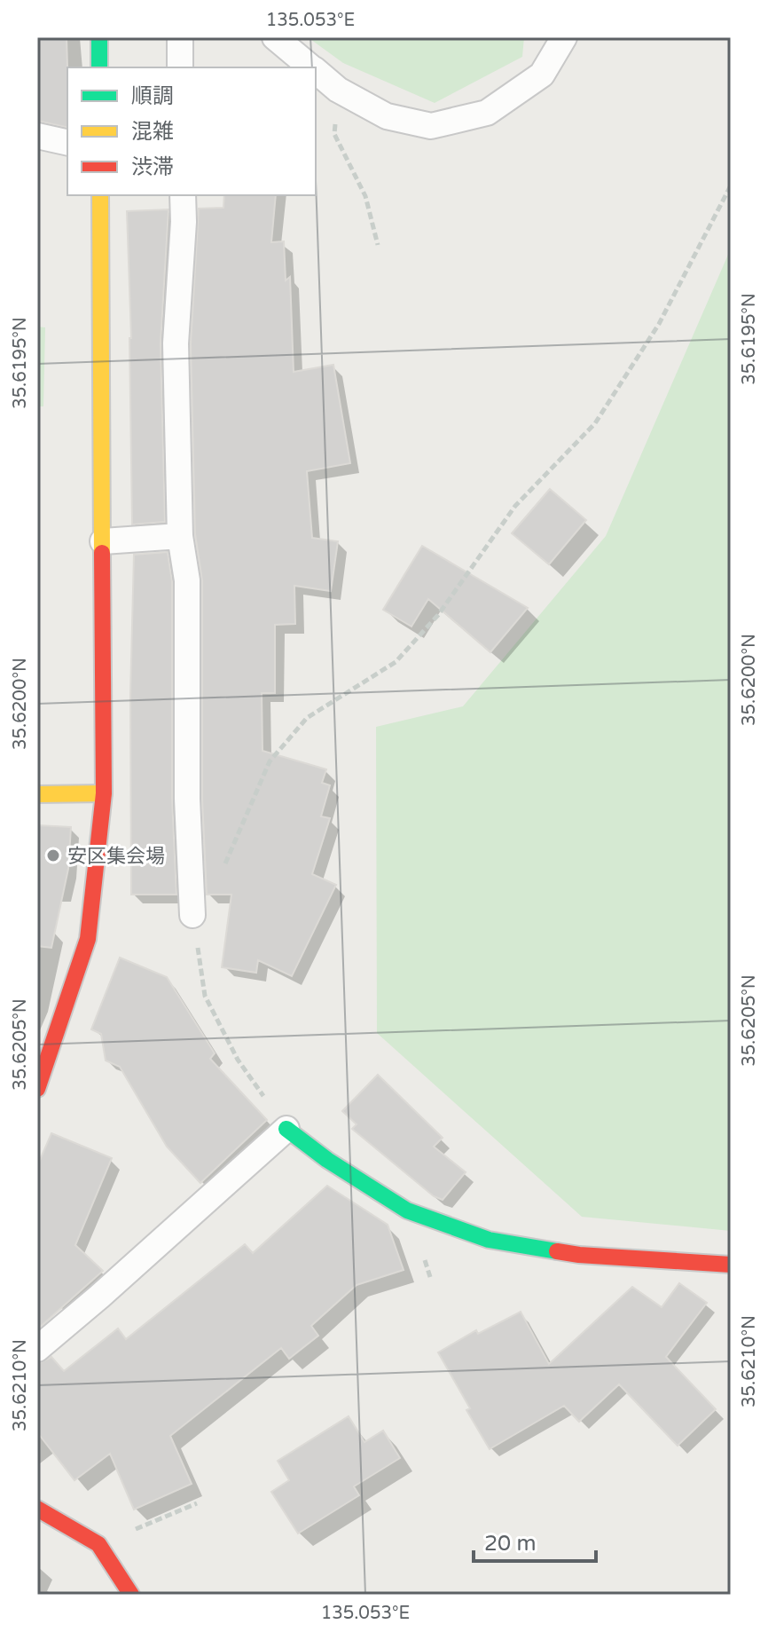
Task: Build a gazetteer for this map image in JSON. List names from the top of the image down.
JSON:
{
  "places": ["安区集会場"],
  "legend": ["順調", "混雑", "渋滞"],
  "scale_bar": "20 m",
  "coordinates": [
    "135.053°E",
    "35.6195°N",
    "35.6200°N",
    "35.6205°N",
    "35.6210°N"
  ]
}
